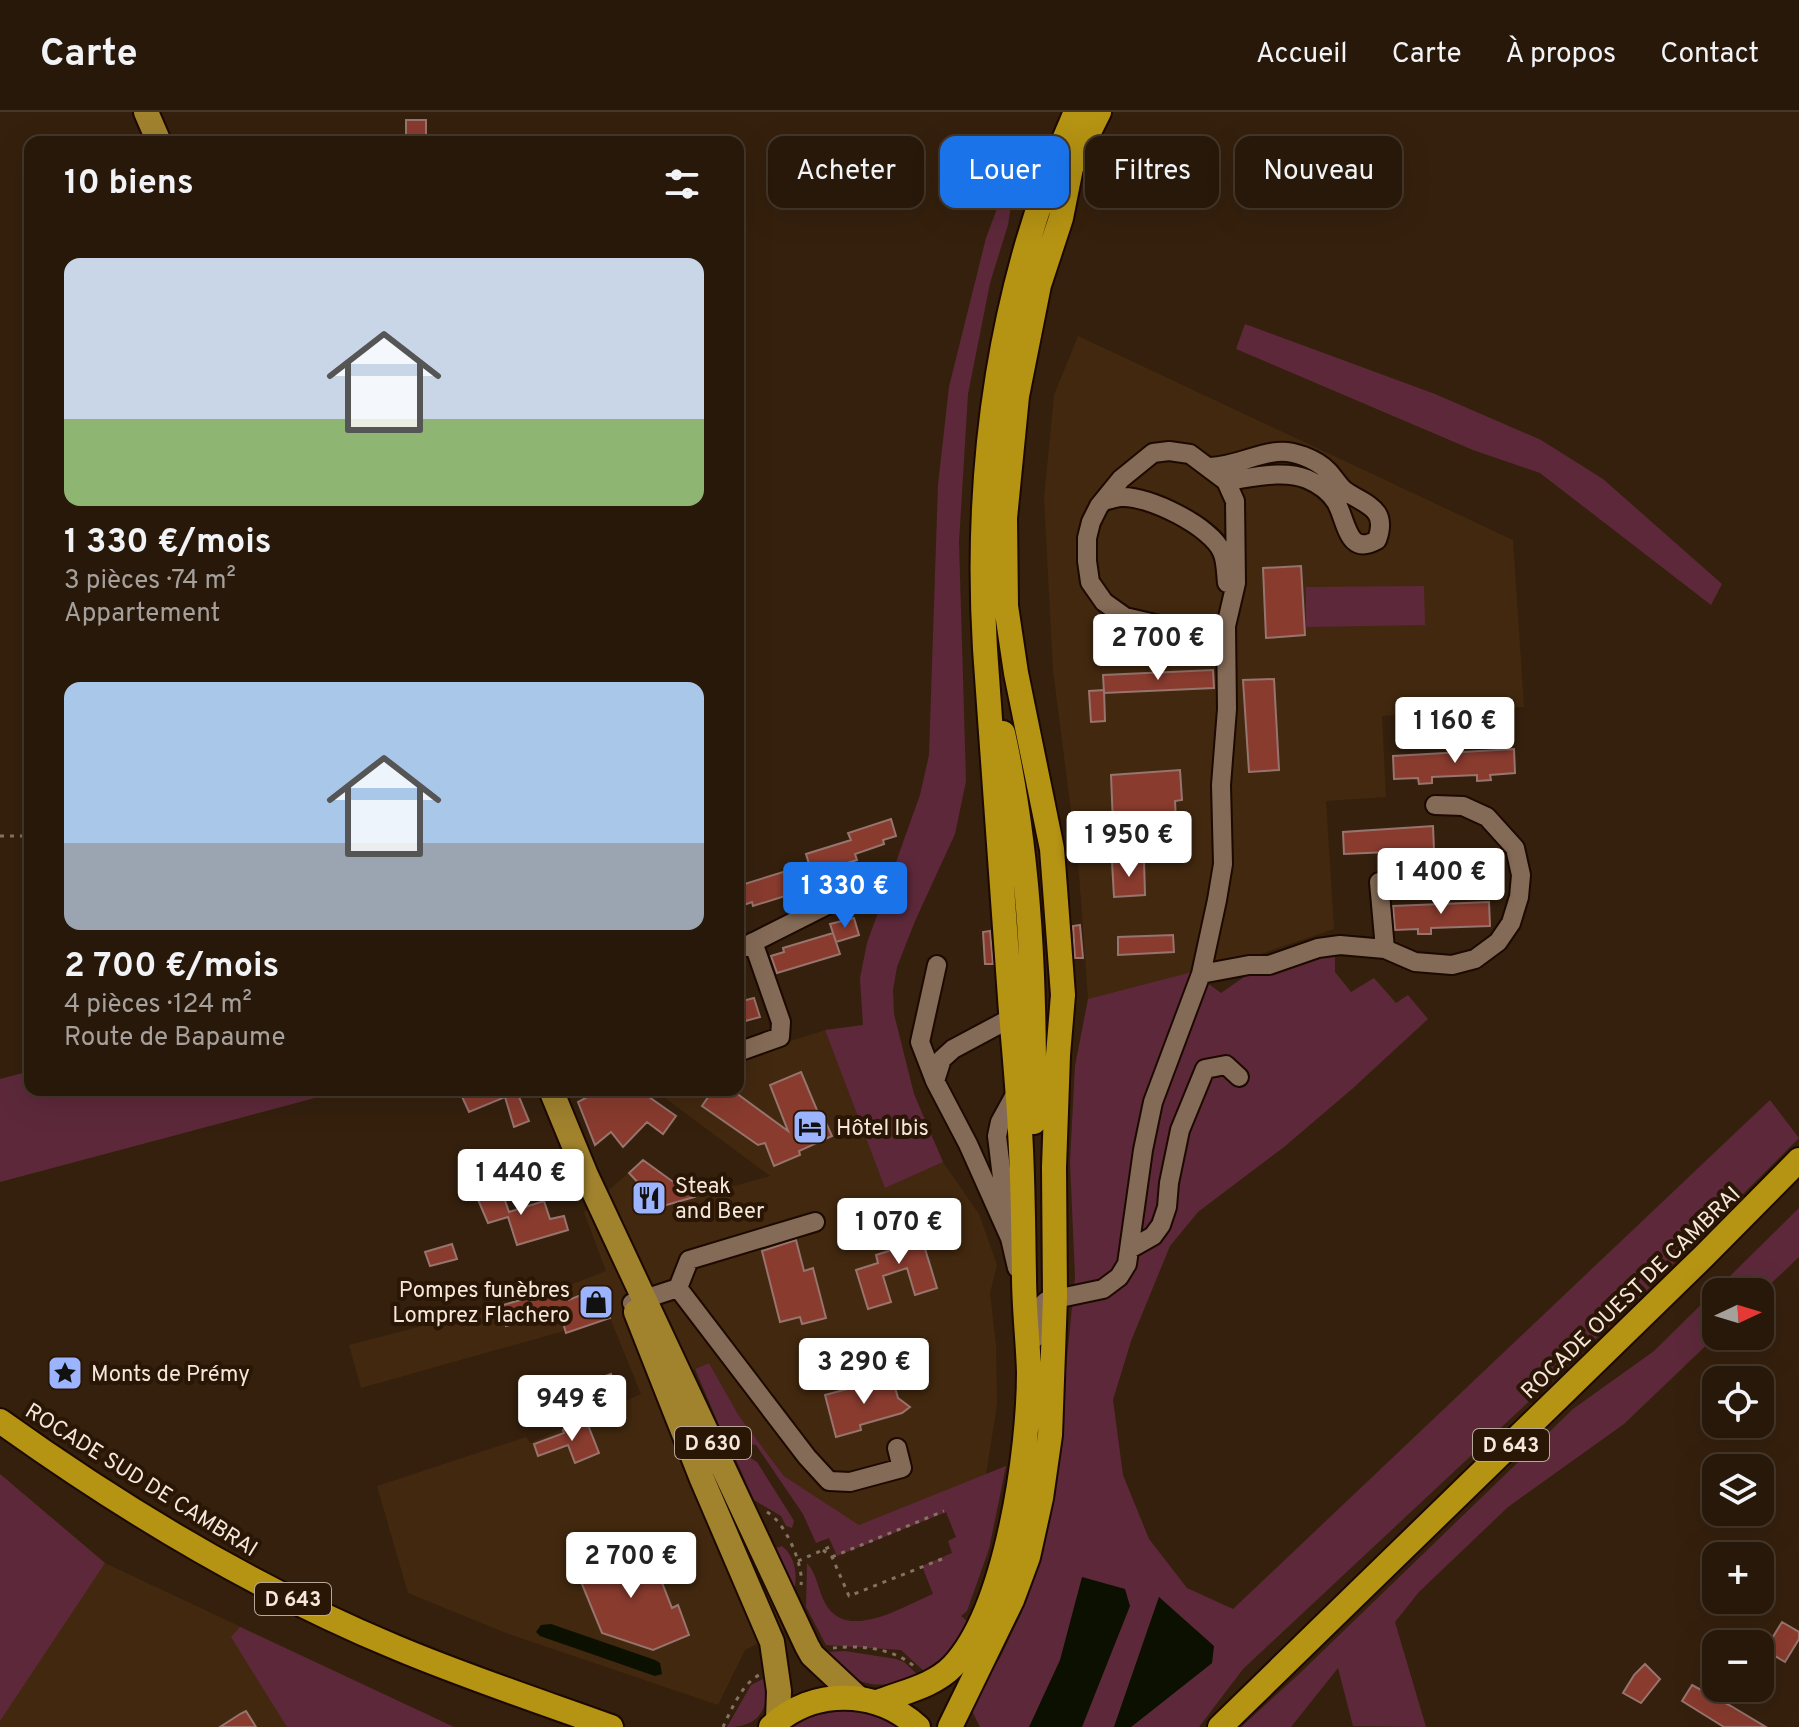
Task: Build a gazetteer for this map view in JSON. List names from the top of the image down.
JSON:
{
  "streets": {
    "highway": ["ROCADE OUEST DE CAMBRAI", "D 643", "ROCADE SUD DE CAMBRAI"],
    "main road": ["D 630"]
  },
  "places": {
    "hotel": ["Hôtel Ibis"],
    "restaurant": ["Steak and Beer"],
    "shop": ["Pompes funèbres Lomprez Flachero"],
    "place": ["Monts de Prémy"]
  },
  "north": "right",
  "page": {
    "header": "Carte",
    "nav": [
      "Accueil",
      "Carte",
      "À propos",
      "Contact"
    ],
    "chip": [
      "Acheter",
      "Louer",
      "Filtres",
      "Nouveau"
    ],
    "heading": "10 biens",
    "list": [
      {
        "name": "1 330 €/mois",
        "note": "3 pièces · 74 m² · Appartement"
      },
      {
        "name": "2 700 €/mois",
        "note": "4 pièces · 124 m² · Route de Bapaume"
      }
    ],
    "price": [
      "2 700 €",
      "1 160 €",
      "1 950 €",
      "1 400 €",
      "1 330 €",
      "1 440 €",
      "1 070 €",
      "3 290 €",
      "949 €",
      "2 700 €"
    ],
    "map_buttons": ["+", "−"]
  }
}
